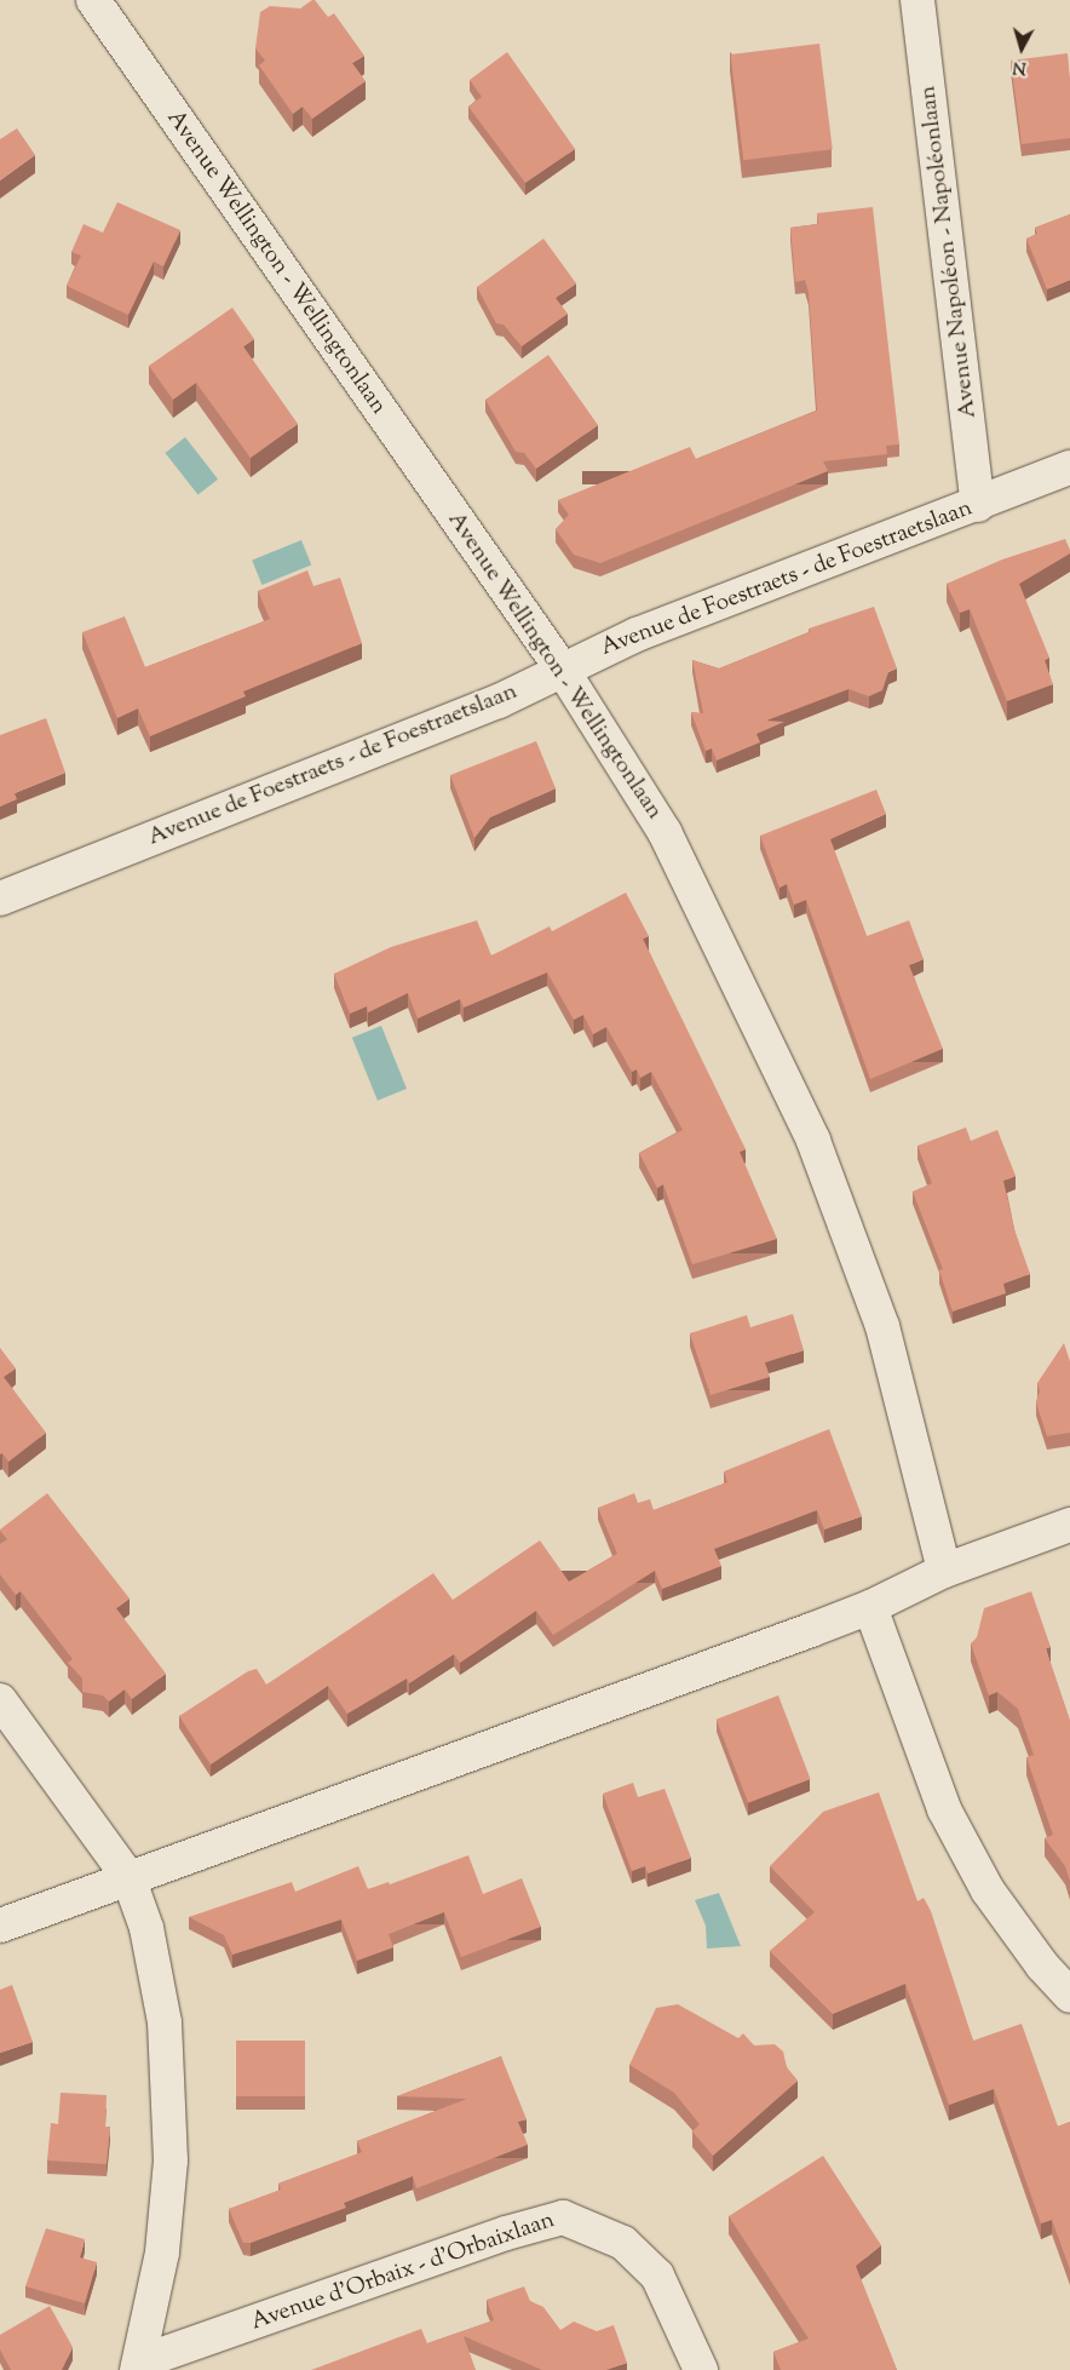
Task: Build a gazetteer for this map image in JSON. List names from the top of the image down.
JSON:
{
  "streets": {
    "street": [
      "Avenue Napoléon - Napoléonlaan",
      "Avenue Wellington - Wellingtonlaan",
      "Avenue de Foestraets - de Foestraetslaan",
      "Avenue d'Orbaix - d'Orbaixlaan"
    ]
  },
  "crossings": [
    ["Avenue Napoléon - Napoléonlaan", "Avenue de Foestraets - de Foestraetslaan"],
    ["Avenue Wellington - Wellingtonlaan", "Avenue de Foestraets - de Foestraetslaan"]
  ],
  "north": "bottom"
}
